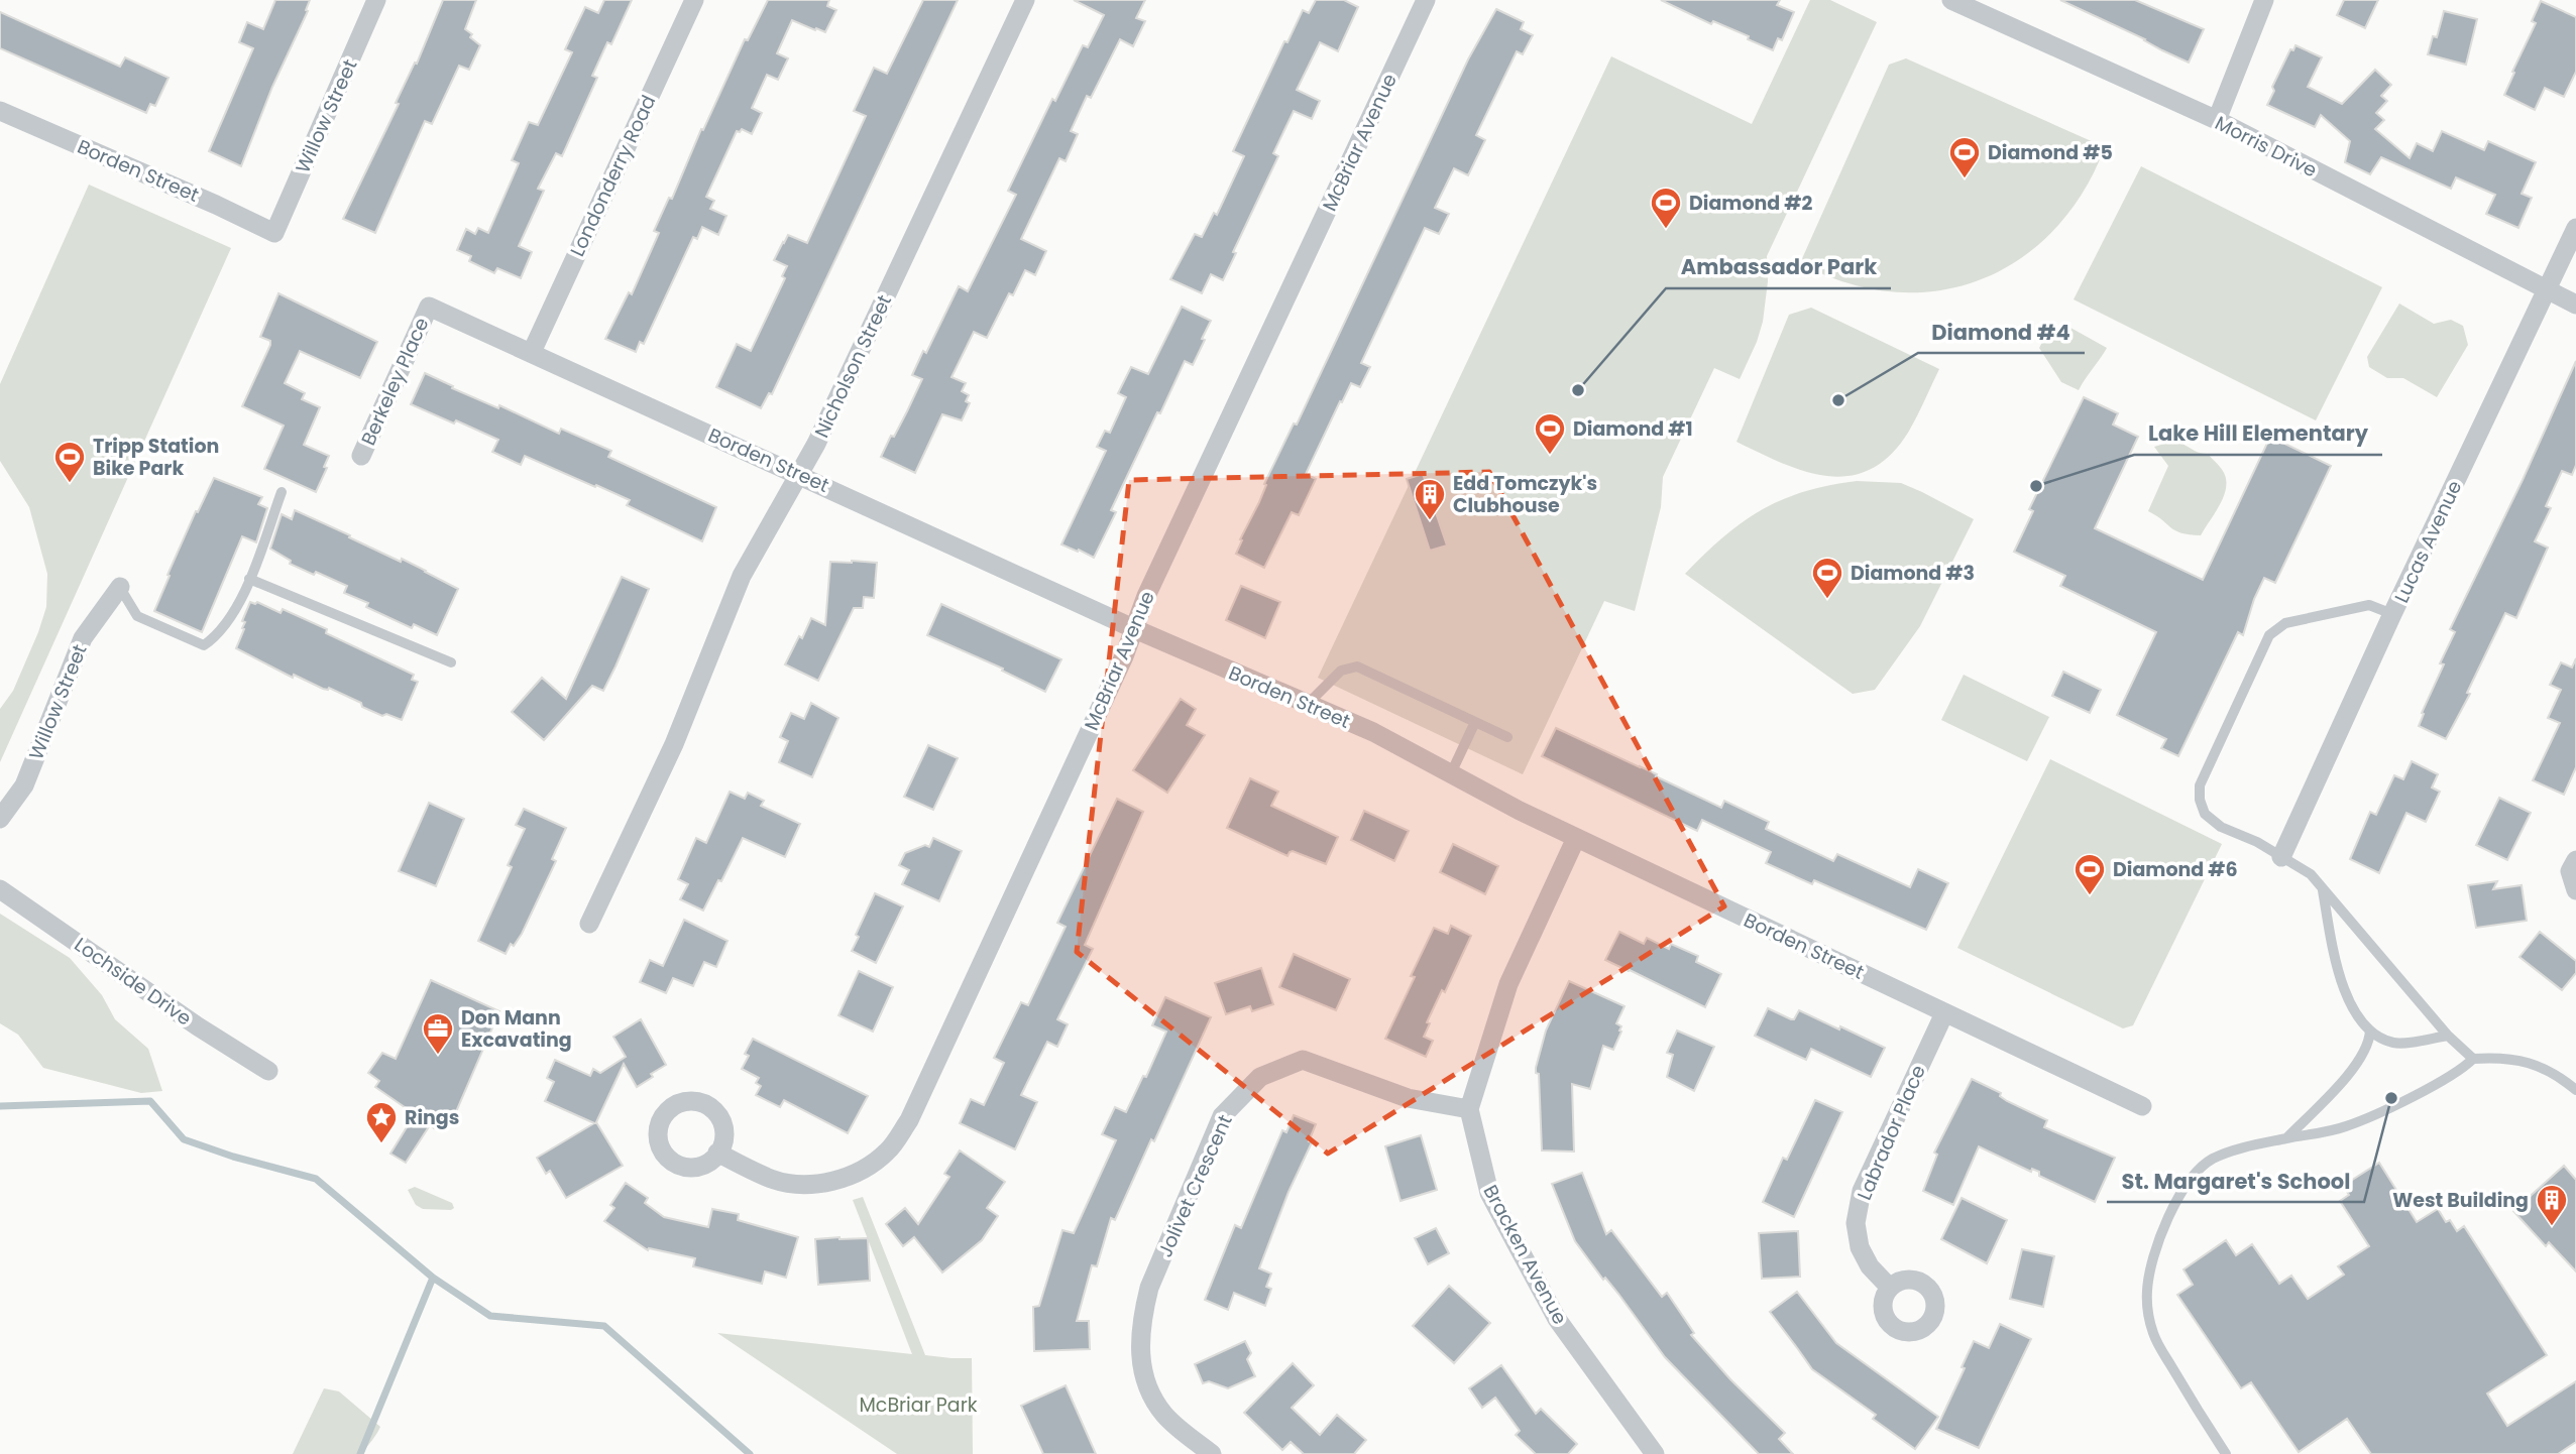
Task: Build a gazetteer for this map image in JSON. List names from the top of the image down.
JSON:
{
  "streets": {
    "street": [
      "Willow Street",
      "McBriar Avenue",
      "Morris Drive",
      "Borden Street",
      "Londonderry Road",
      "Nicholson Street",
      "Berkeley Place",
      "Lucas Avenue",
      "Lochside Drive",
      "Labrador Place",
      "Jolivet Crescent",
      "Bracken Avenue"
    ]
  },
  "crossings": [
    ["Willow Street", "Borden Street"],
    ["McBriar Avenue", "Borden Street"],
    ["Morris Drive", "Lucas Avenue"],
    ["Borden Street", "Londonderry Road"],
    ["Borden Street", "Nicholson Street"],
    ["Borden Street", "Berkeley Place"],
    ["Borden Street", "Labrador Place"],
    ["Jolivet Crescent", "Bracken Avenue"]
  ],
  "parks": ["McBriar Park"],
  "places": {
    "sports": [
      "Diamond #5",
      "Diamond #2",
      "Diamond #1",
      "Tripp Station Bike Park",
      "Diamond #3",
      "Diamond #6"
    ],
    "other": [
      "Ambassador Park",
      "Diamond #4",
      "Lake Hill Elementary",
      "St. Margaret's School"
    ],
    "building": ["Edd Tomczyk's Clubhouse", "West Building"],
    "office": ["Don Mann Excavating"],
    "place": ["Rings"]
  }
}
